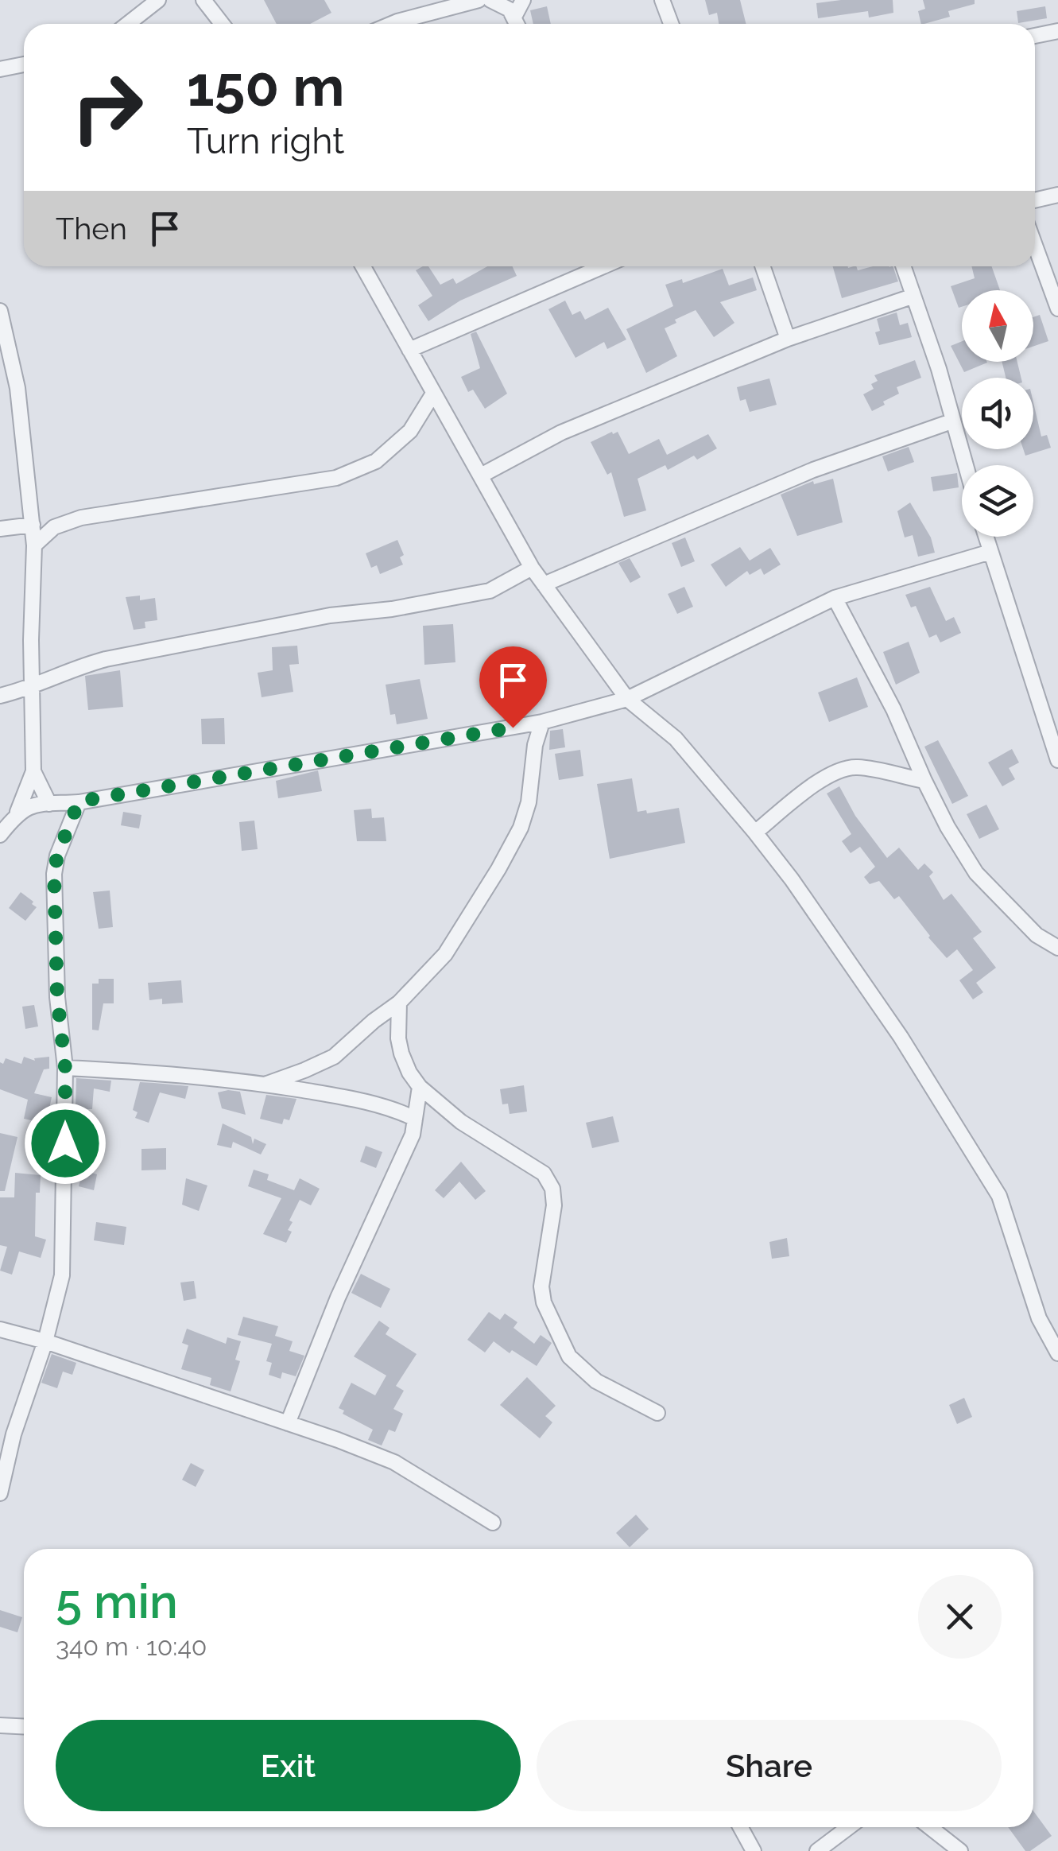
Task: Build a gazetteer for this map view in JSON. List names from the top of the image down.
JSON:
{
  "north": "top",
  "page": {
    "turn": ["150 m", "Turn right"],
    "then": "Then",
    "heading": ["5 min", "340 m · 10:40"],
    "buttons": ["Exit", "Share"]
  }
}
